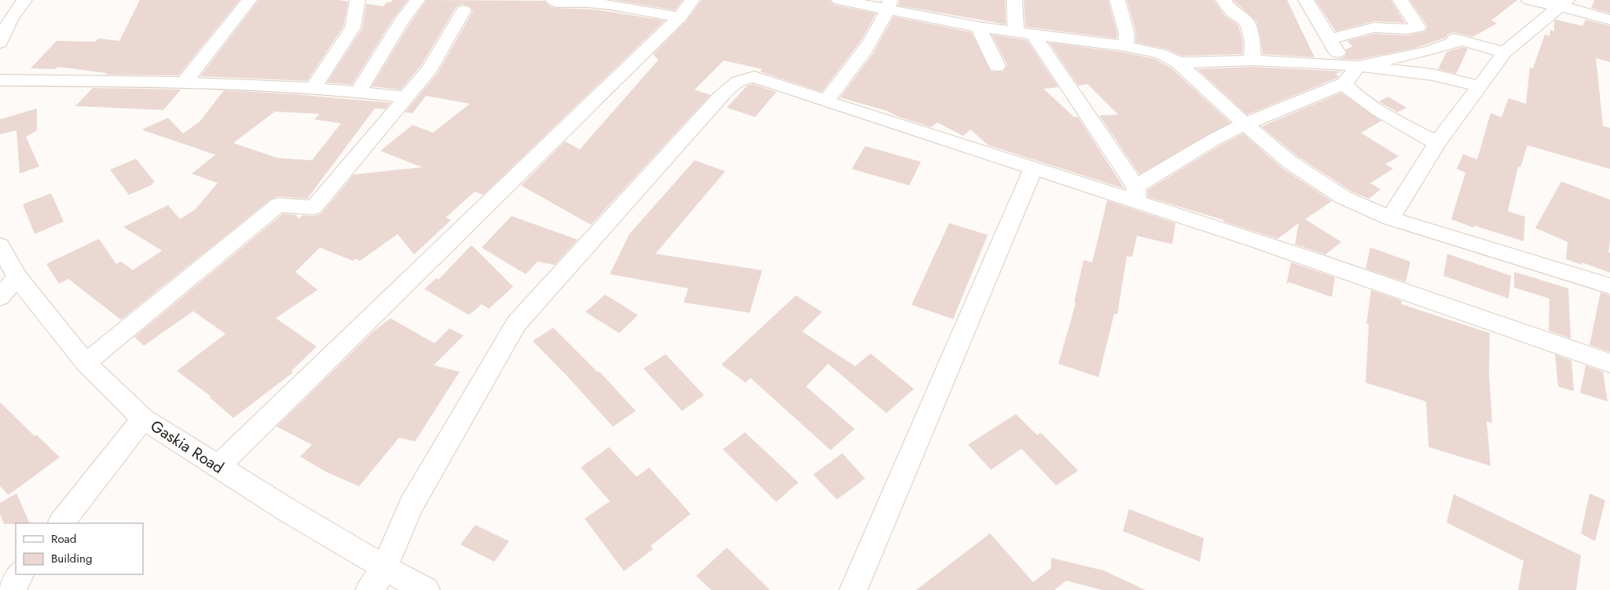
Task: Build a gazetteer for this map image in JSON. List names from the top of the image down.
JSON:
{
  "streets": {
    "street": ["Gaskia Road"]
  },
  "legend": ["Road", "Building"]
}
